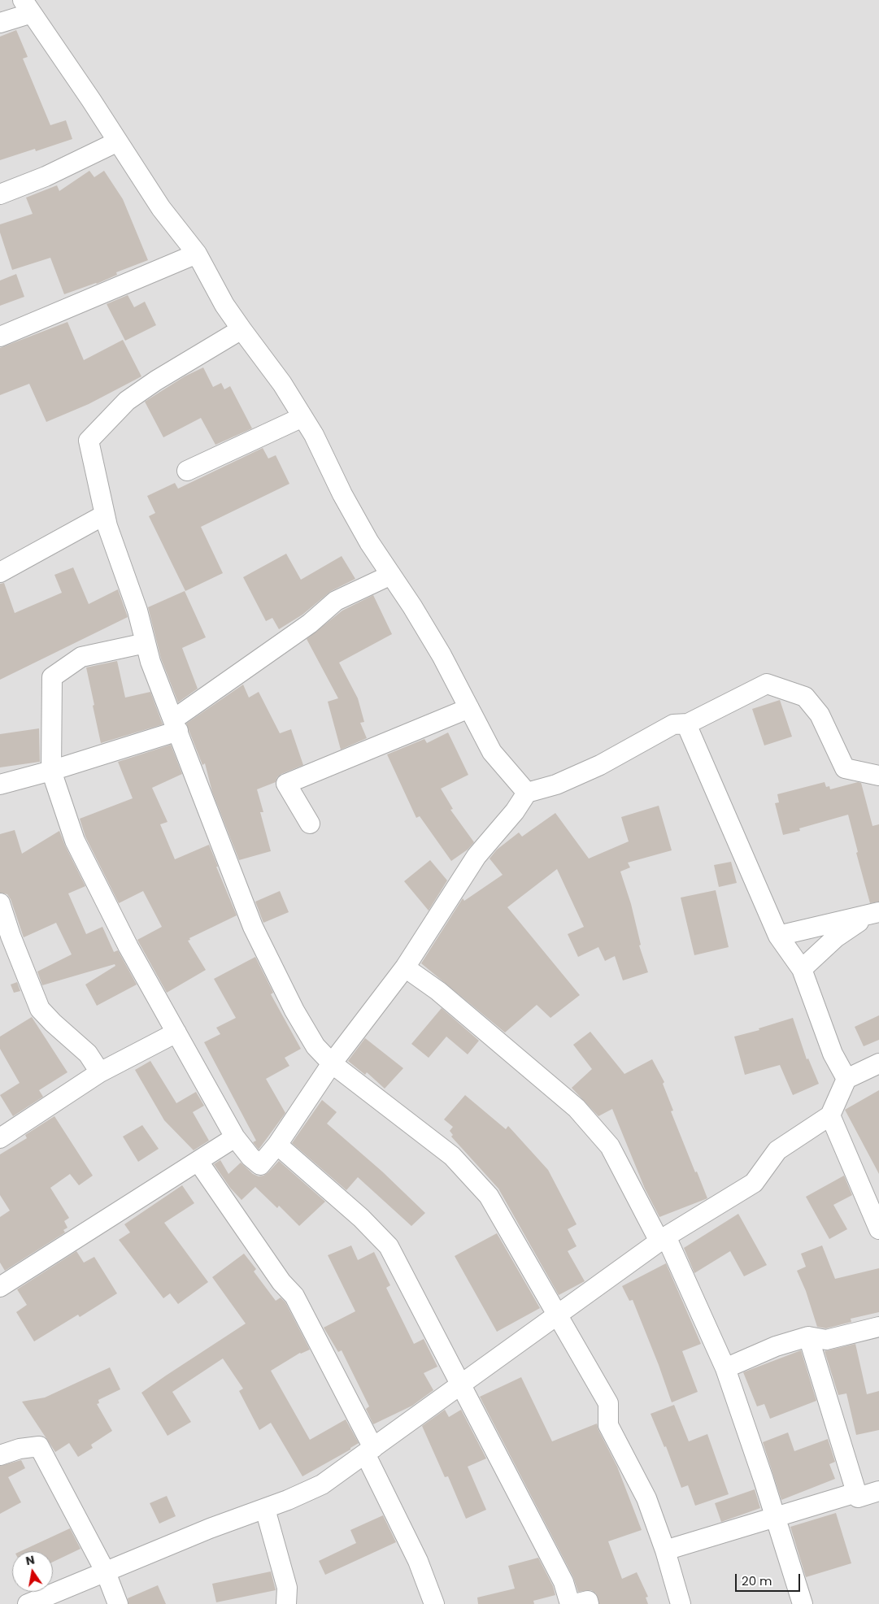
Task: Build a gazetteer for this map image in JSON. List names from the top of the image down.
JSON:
{
  "scale_bar": "20 m",
  "north": "top"
}
